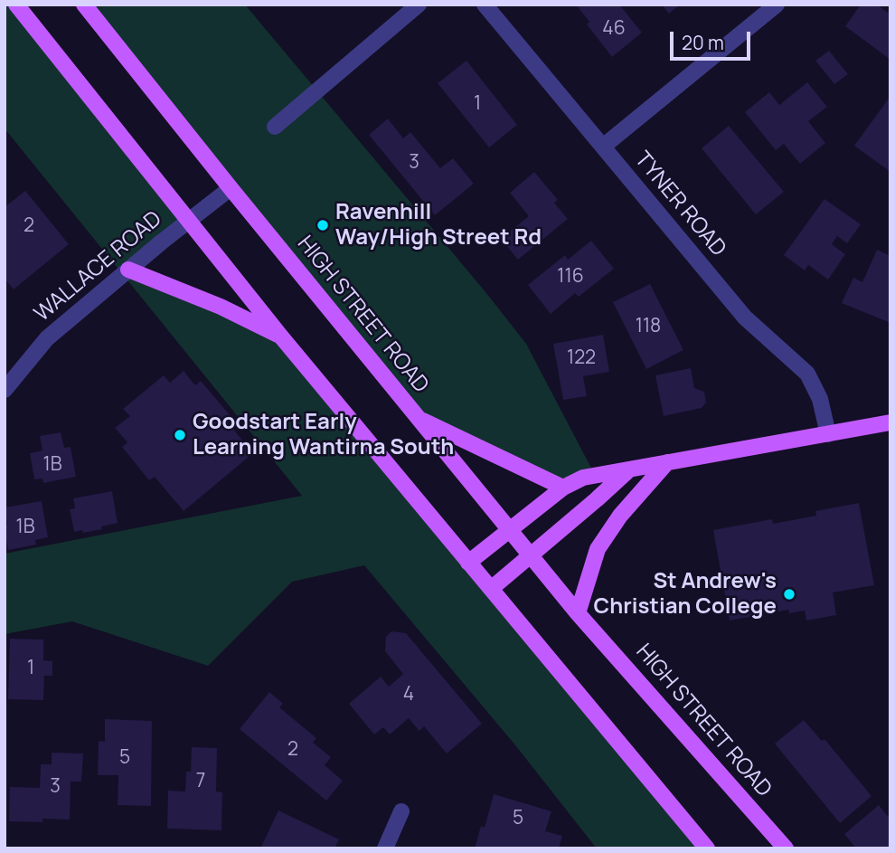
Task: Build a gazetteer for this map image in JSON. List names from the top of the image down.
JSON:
{
  "streets": {
    "main road": ["HIGH STREET ROAD"],
    "street": ["TYNER ROAD", "WALLACE ROAD"]
  },
  "crossings": [
    ["WALLACE ROAD", "HIGH STREET ROAD"]
  ],
  "places": ["Ravenhill Way/High Street Rd", "Goodstart Early Learning Wantirna South", "St Andrew's Christian College"],
  "house_numbers": [
    "46",
    "1",
    "3",
    "2",
    "116",
    "118",
    "122",
    "1B",
    "1B",
    "1",
    "4",
    "2",
    "5",
    "7",
    "3",
    "5"
  ],
  "scale_bar": "20 m"
}
